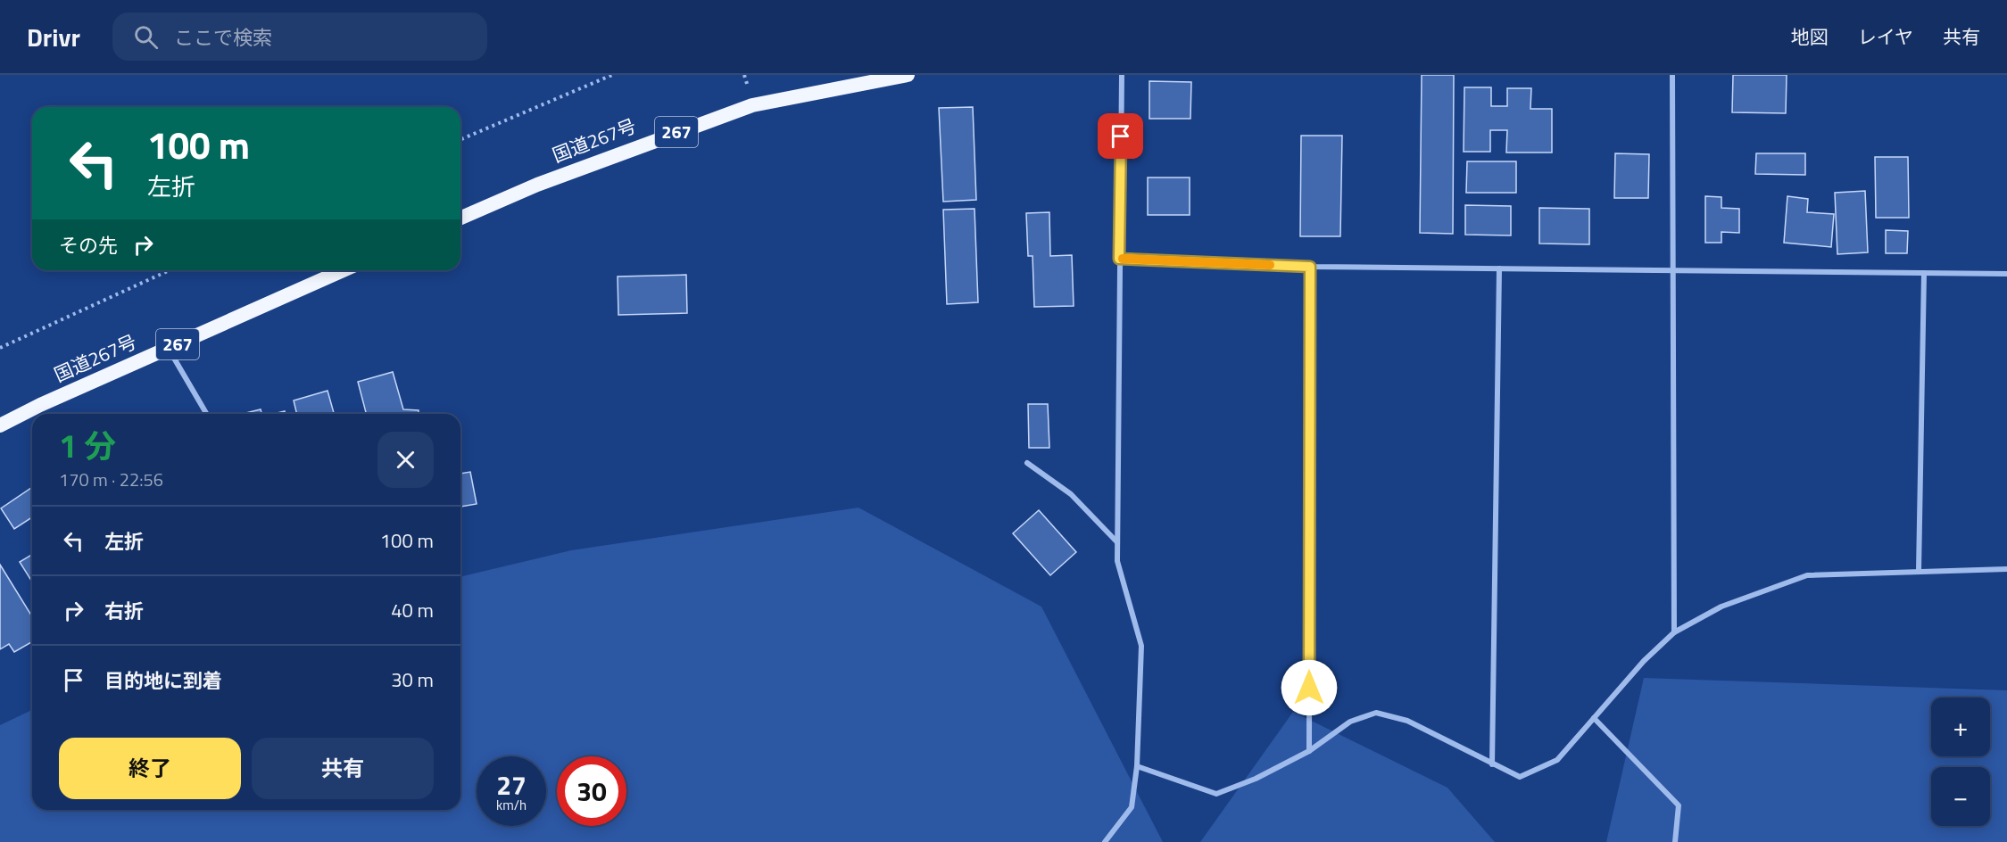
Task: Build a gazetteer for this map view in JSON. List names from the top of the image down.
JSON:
{
  "streets": {
    "highway": ["267", "国道267号"]
  },
  "page": {
    "header": "Drivr",
    "search": "ここで検索",
    "nav": ["地図", "レイヤ", "共有"],
    "turn": ["100 m", "左折"],
    "then": "その先",
    "heading": ["1 分", "170 m · 22:56"],
    "list": [
      {
        "name": "左折",
        "value": "100 m"
      },
      {
        "name": "右折",
        "value": "40 m"
      },
      {
        "name": "目的地に到着",
        "value": "30 m"
      }
    ],
    "map_buttons": ["+", "−"],
    "buttons": ["終了", "共有"],
    "speed": "27 km/h",
    "limit": "30"
  }
}
